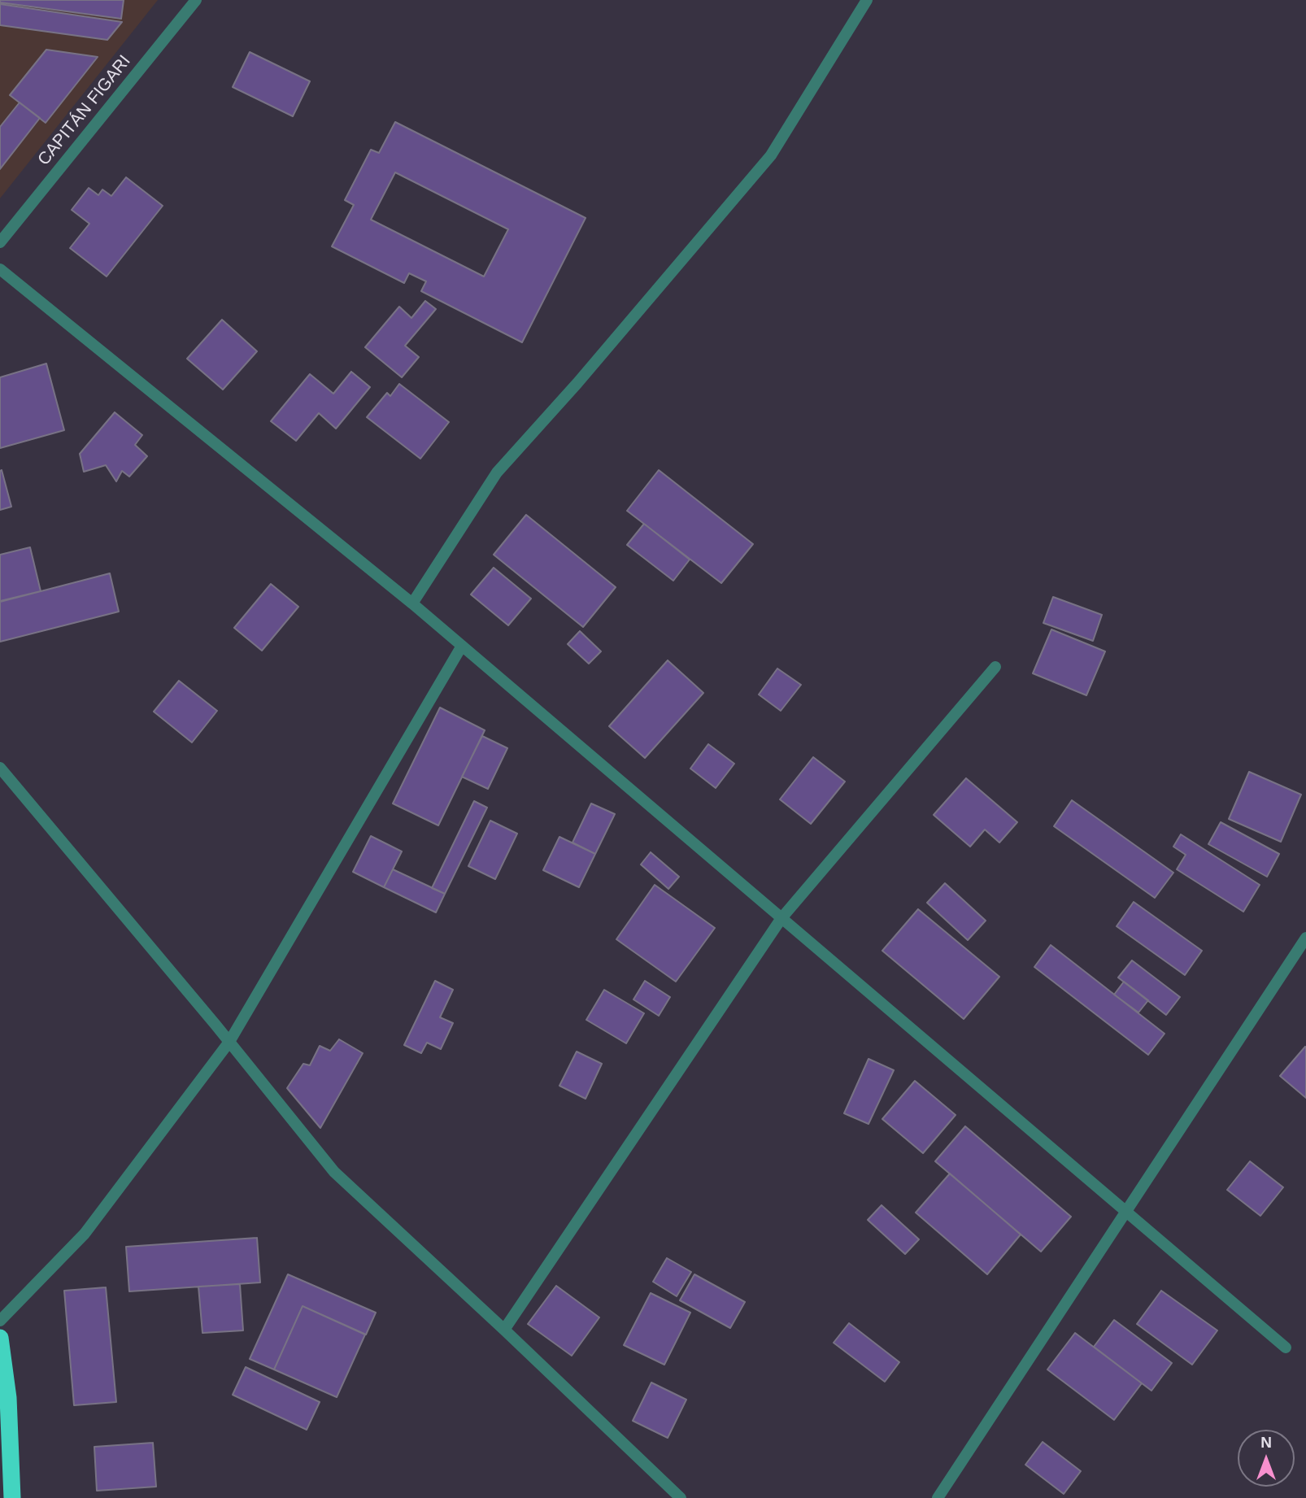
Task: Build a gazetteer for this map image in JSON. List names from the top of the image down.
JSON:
{
  "streets": {
    "street": ["CAPITÁN FIGARI"]
  },
  "north": "top"
}
